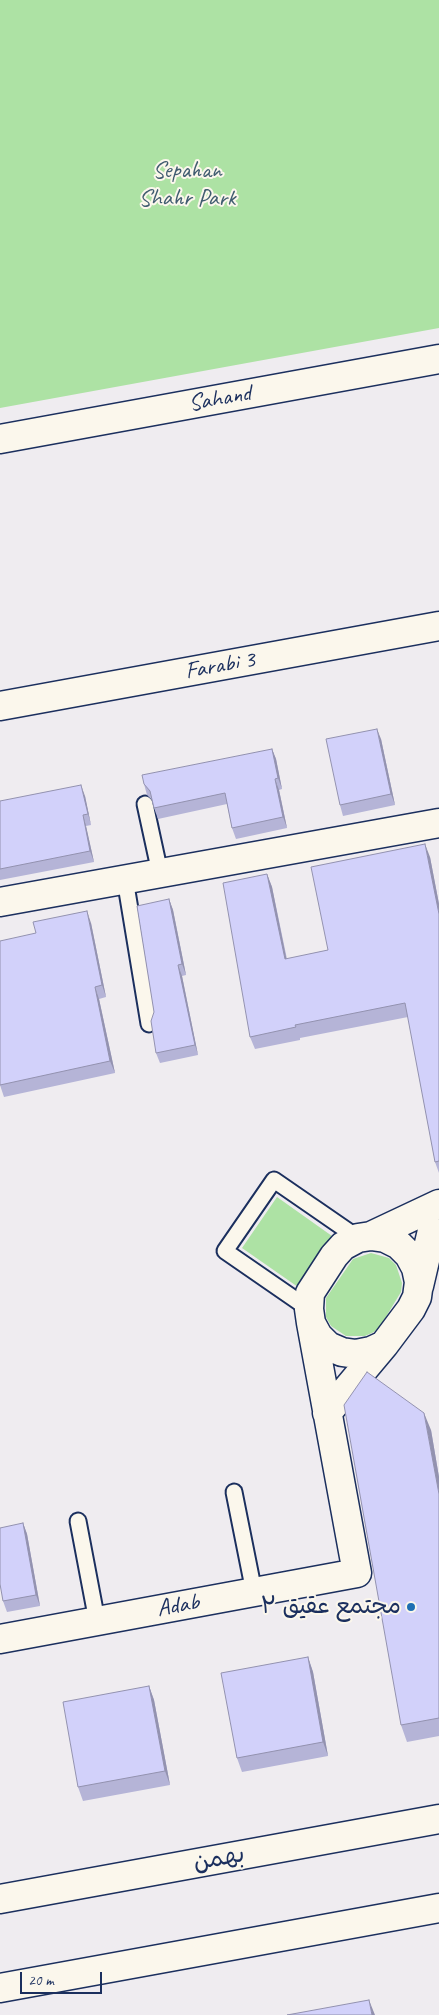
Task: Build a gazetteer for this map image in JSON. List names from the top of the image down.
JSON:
{
  "streets": {
    "street": [
      "Sahand",
      "Farabi 3",
      "Adab",
      "بهمن"
    ]
  },
  "parks": ["Sepahan Shahr Park"],
  "places": ["مجتمع عقیق ۲"],
  "scale_bar": "20 m"
}
